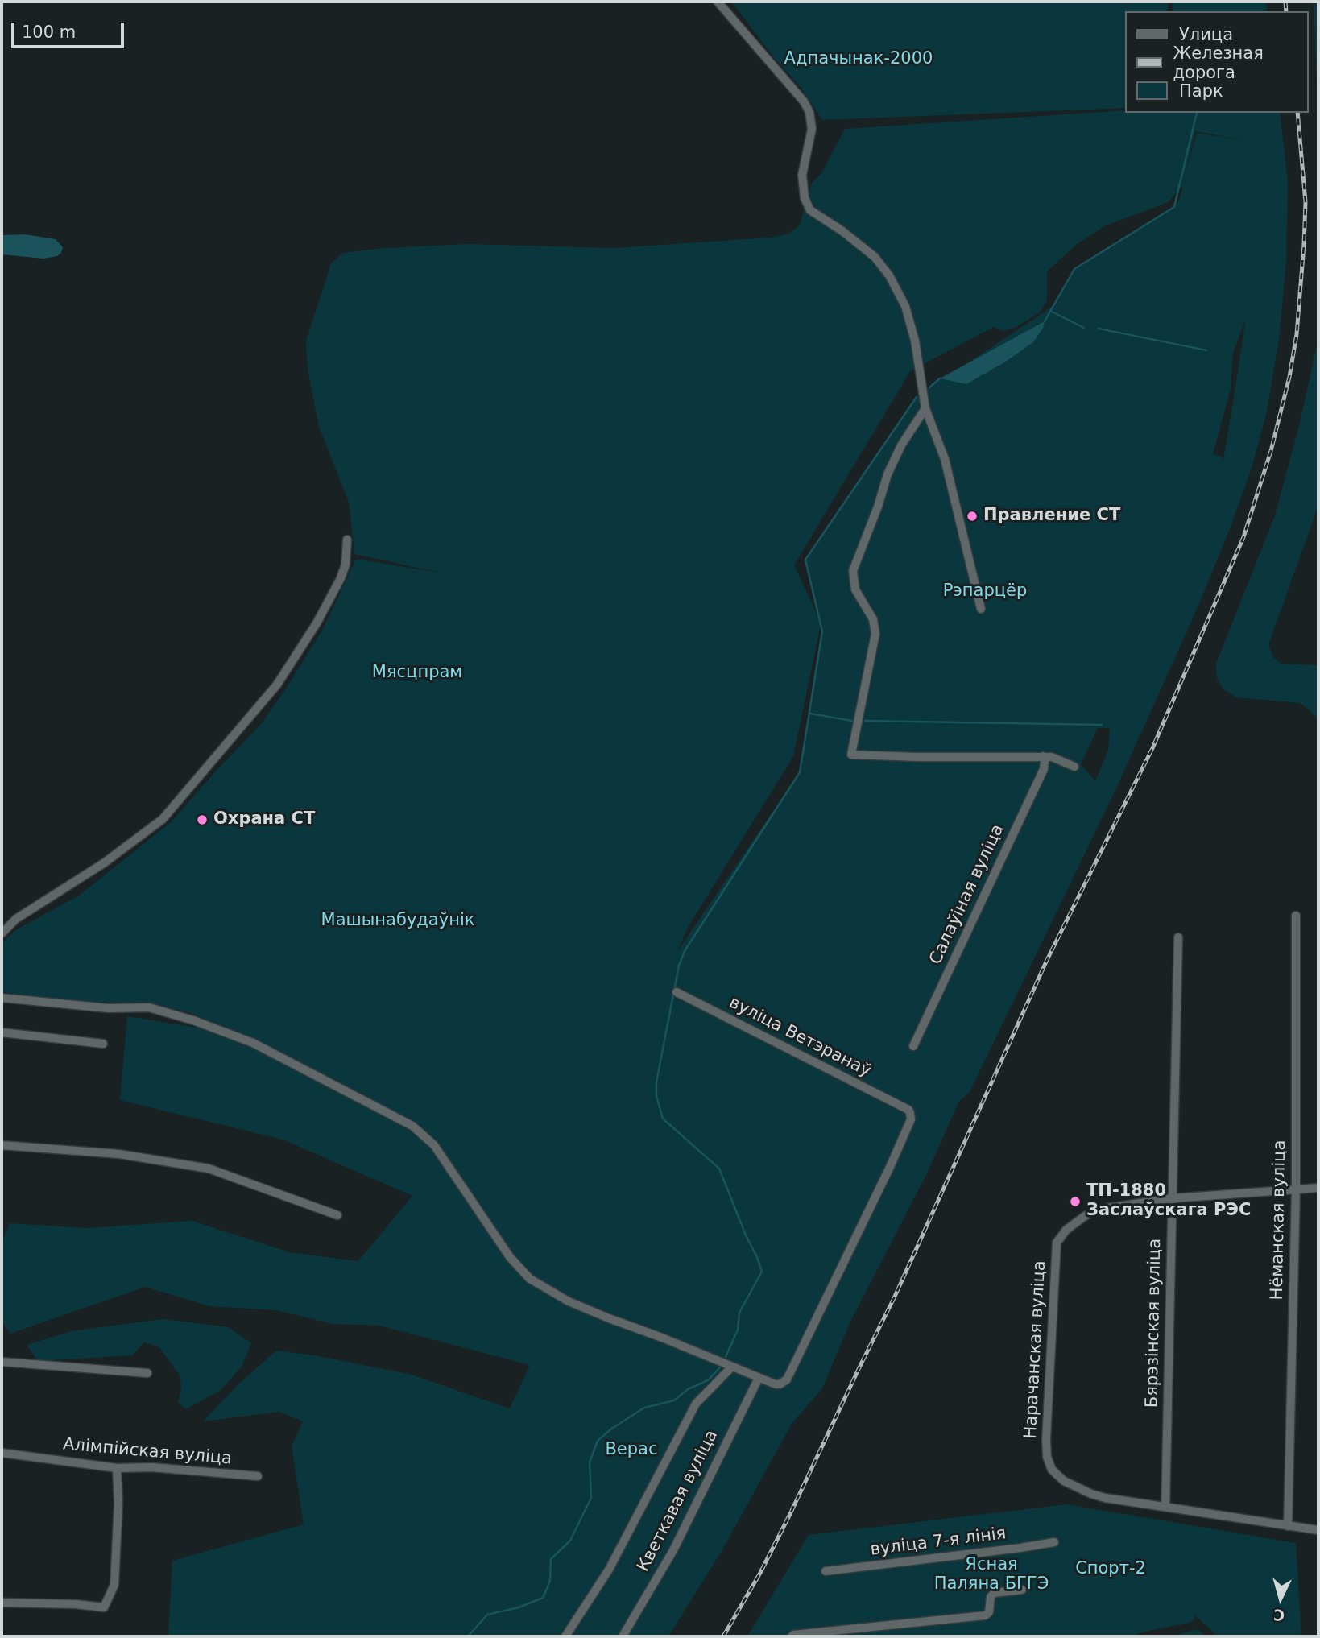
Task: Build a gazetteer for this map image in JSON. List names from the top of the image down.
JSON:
{
  "streets": {
    "street": [
      "Салаўіная вуліца",
      "вуліца Ветэранаў",
      "Нёманская вуліца",
      "Бярэзінская вуліца",
      "Нарачанская вуліца",
      "Алімпійская вуліца",
      "Кветкавая вуліца",
      "вуліца 7-я лінія"
    ]
  },
  "crossings": [
    ["вуліца Ветэранаў", "Кветкавая вуліца"],
    ["Нёманская вуліца", "Нарачанская вуліца"],
    ["Бярэзінская вуліца", "Нарачанская вуліца"]
  ],
  "parks": [
    "Адпачынак-2000",
    "Рэпарцёр",
    "Мясцпрам",
    "Машынабудаўнік",
    "Верас",
    "Ясная Паляна БГГЭ",
    "Спорт-2"
  ],
  "places": ["Правление СТ", "Охрана СТ", "ТП-1880 Заслаўскага РЭС"],
  "legend": ["Улица", "Железная дорога", "Парк"],
  "scale_bar": "100 m",
  "north": "bottom"
}
